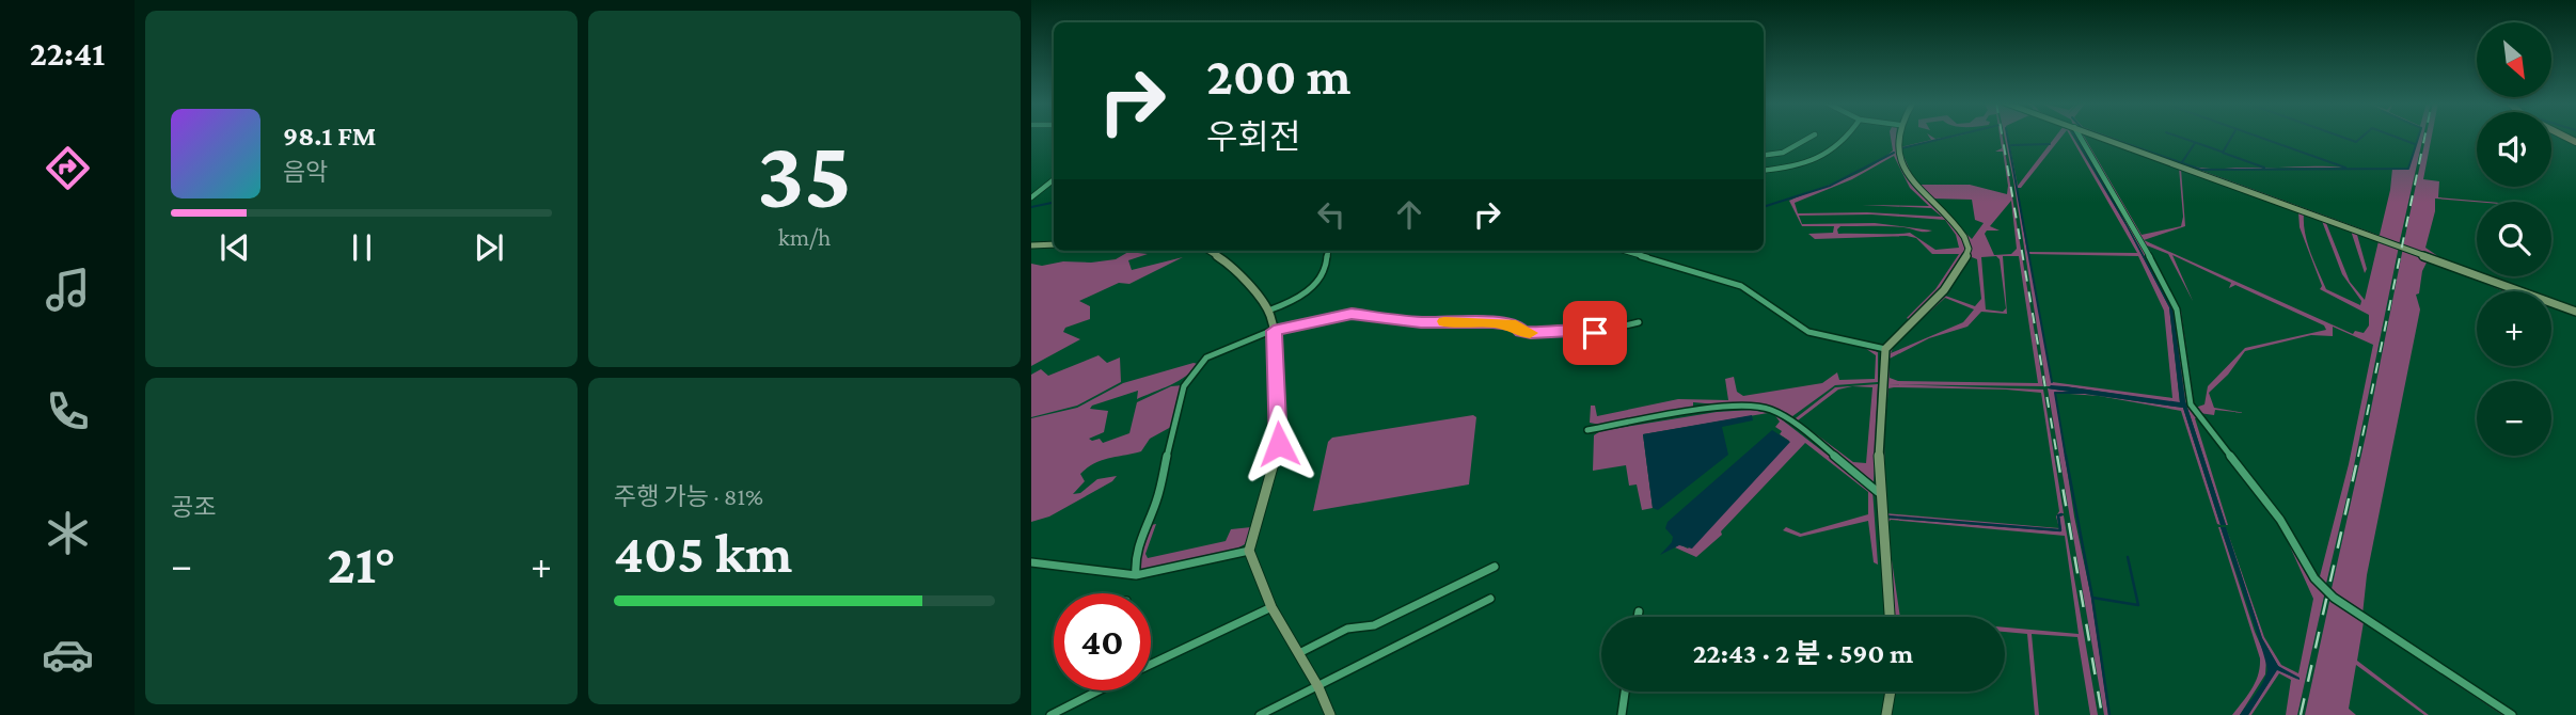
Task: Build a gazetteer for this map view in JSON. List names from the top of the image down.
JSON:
{
  "north": "bottom right",
  "page": {
    "tabs": "22:41",
    "tile": [
      ["35", "km/h"],
      "공조",
      ["주행 가능 · 81%", "405 km"]
    ],
    "map_buttons": ["+", "−"],
    "turn": ["200 m", "우회전"],
    "song": ["98.1 FM", "음악"],
    "heat": ["−", "21°", "+"],
    "limit": "40",
    "trip": "22:43 · 2 분 · 590 m"
  }
}
